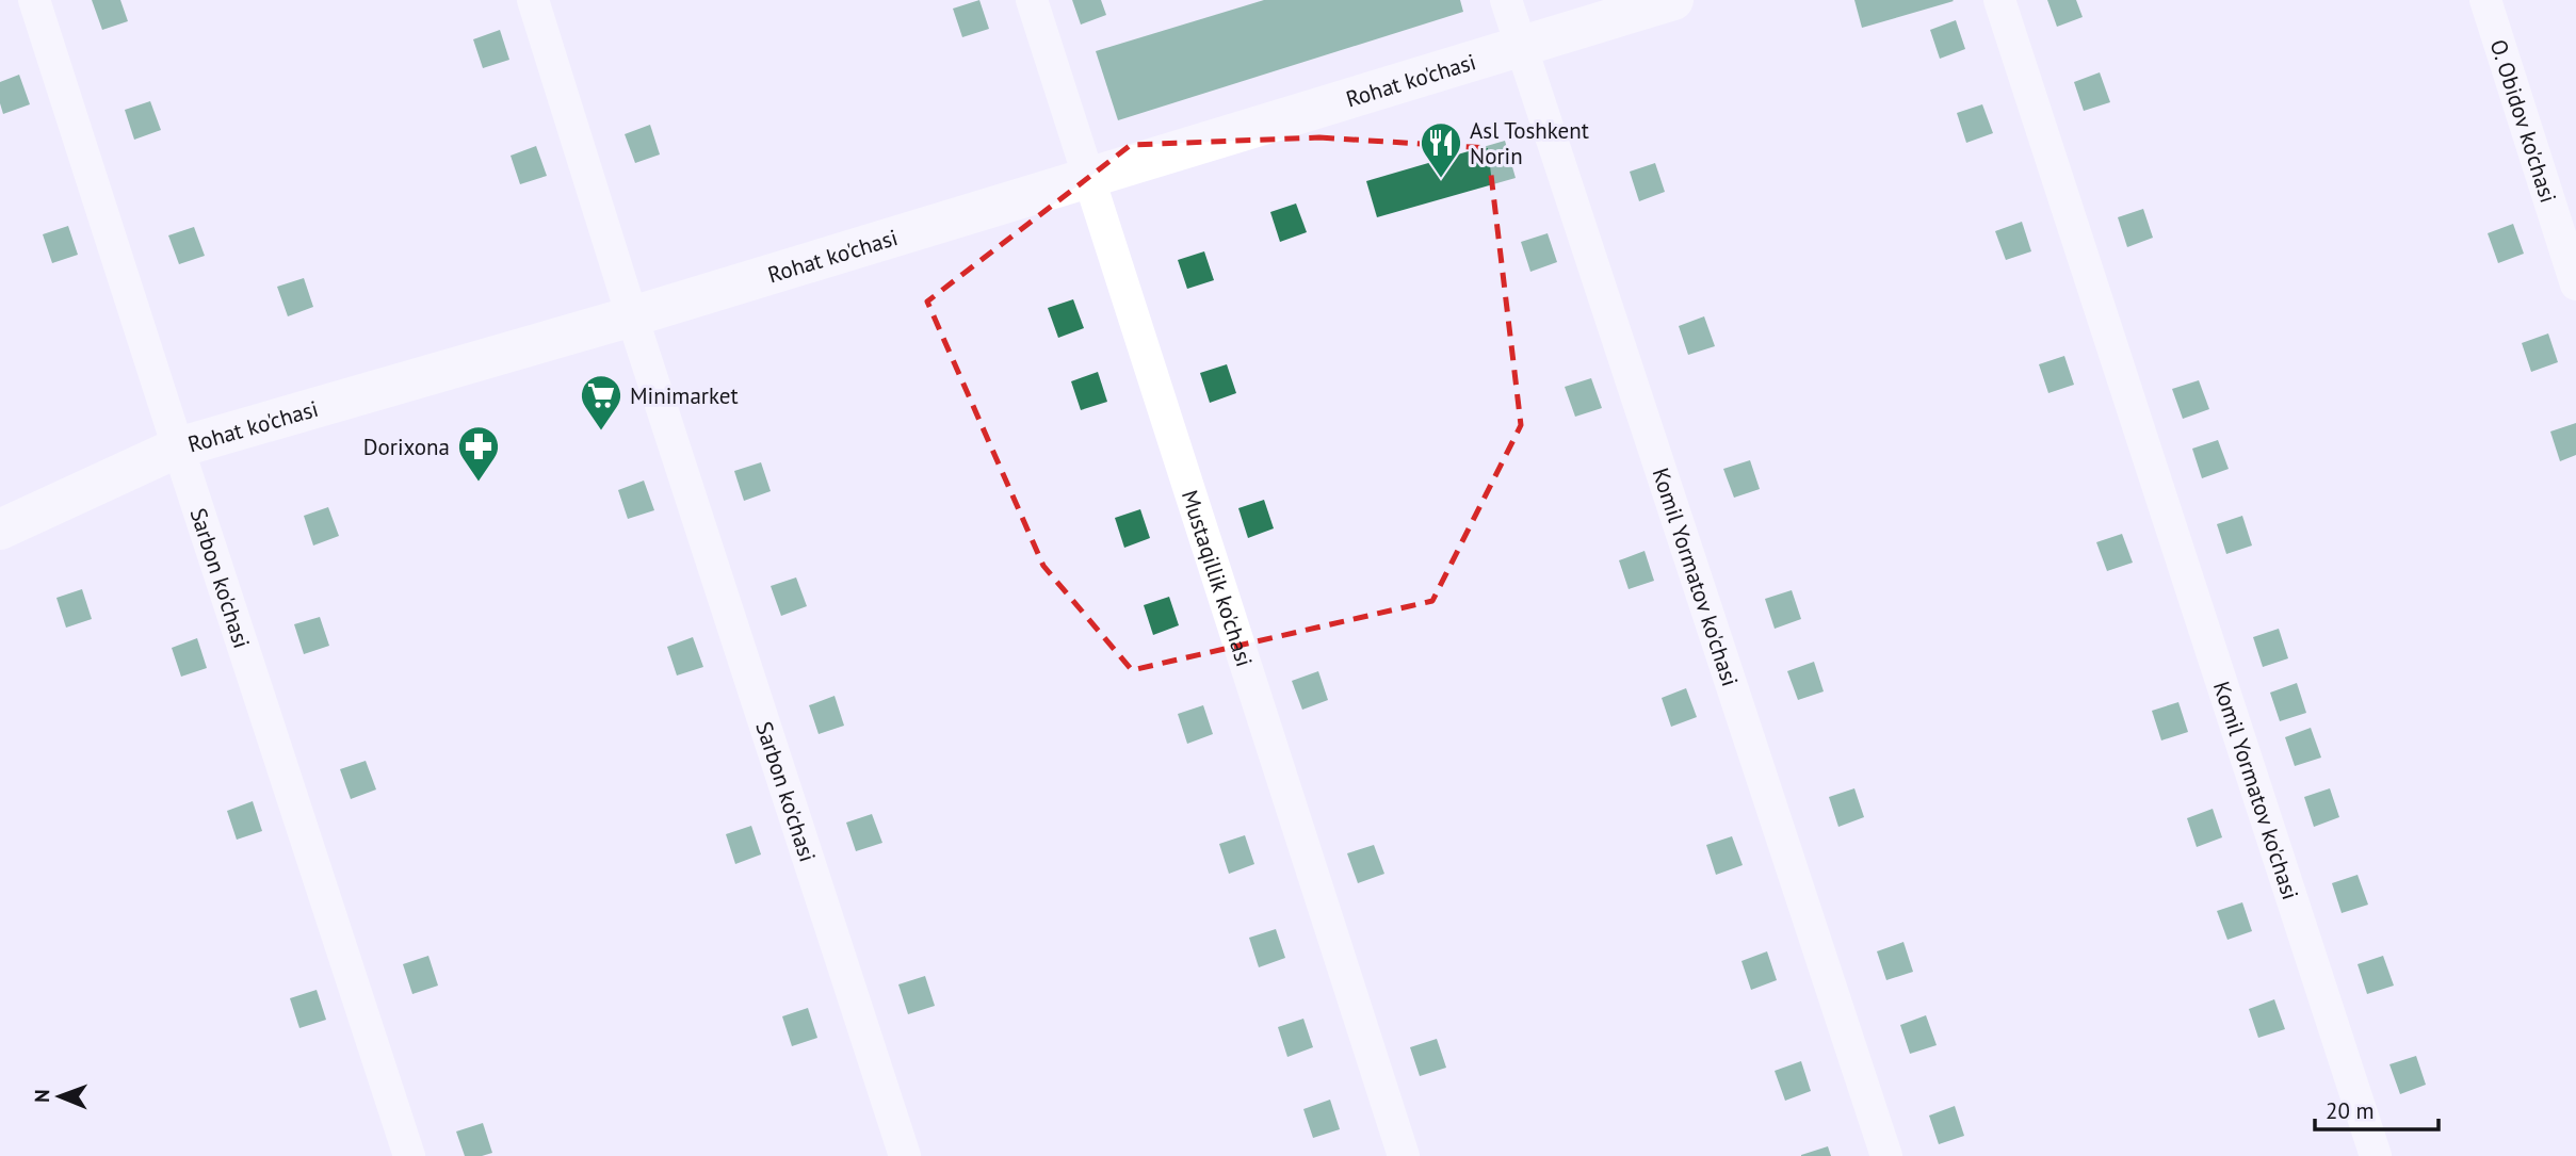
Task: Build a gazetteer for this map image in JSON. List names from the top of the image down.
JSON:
{
  "streets": {
    "street": [
      "Rohat ko'chasi",
      "O. Obidov ko'chasi",
      "Sarbon ko'chasi",
      "Mustaqillik ko'chasi",
      "Komil Yormatov ko'chasi"
    ]
  },
  "crossings": [
    ["Rohat ko'chasi", "Sarbon ko'chasi"],
    ["Rohat ko'chasi", "Mustaqillik ko'chasi"],
    ["Rohat ko'chasi", "Komil Yormatov ko'chasi"]
  ],
  "places": {
    "restaurant": ["Asl Toshkent Norin"],
    "supermarket": ["Minimarket"],
    "pharmacy": ["Dorixona"]
  },
  "scale_bar": "20 m",
  "north": "left"
}
